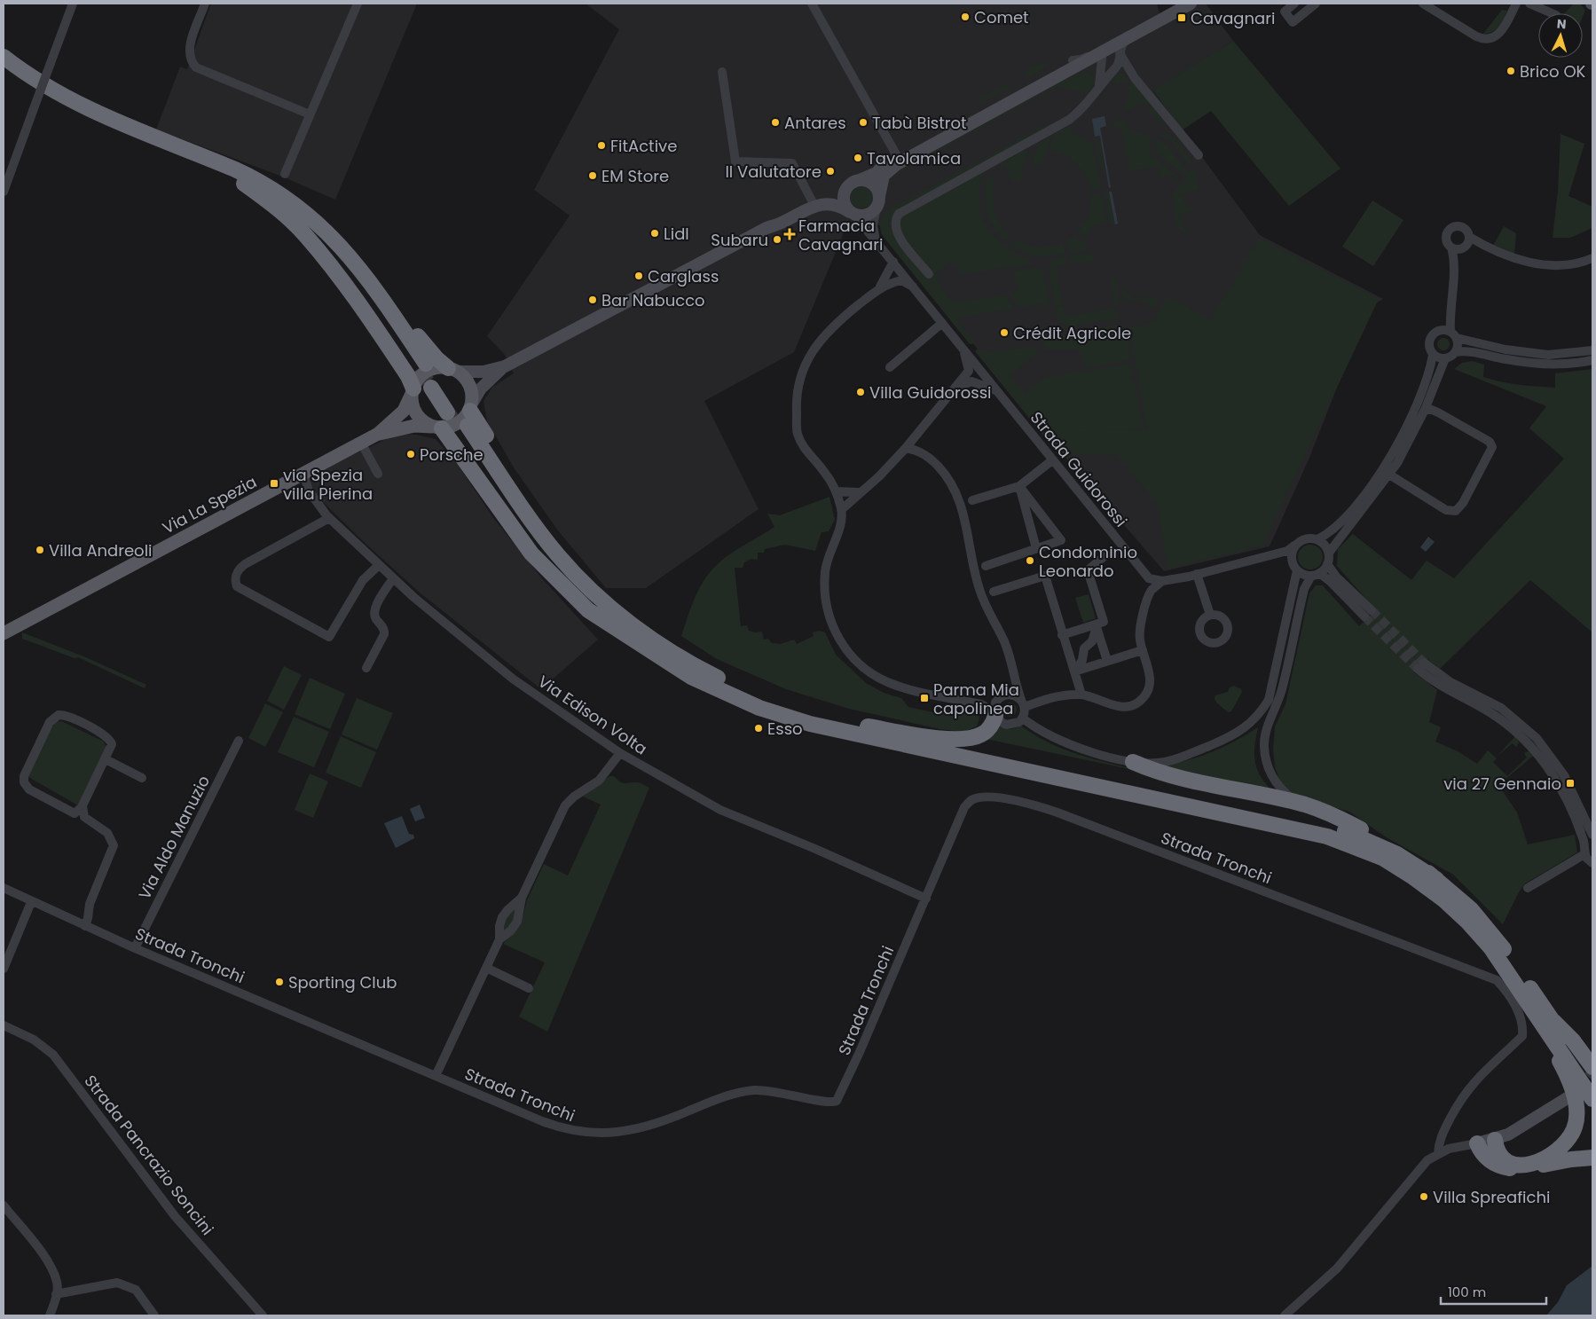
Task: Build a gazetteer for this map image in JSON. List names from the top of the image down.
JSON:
{
  "streets": {
    "main road": ["Via La Spezia"],
    "street": [
      "Strada Guidorossi",
      "Via Edison Volta",
      "Via Aldo Manuzio",
      "Strada Tronchi",
      "Strada Pancrazio Soncini"
    ]
  },
  "crossings": [
    ["Strada Guidorossi", "Via La Spezia"],
    ["Via La Spezia", "Via Edison Volta"],
    ["Via Edison Volta", "Strada Tronchi"],
    ["Via Aldo Manuzio", "Strada Tronchi"]
  ],
  "places": {
    "other": [
      "Comet",
      "Brico OK",
      "Antares",
      "Tabù Bistrot",
      "FitActive",
      "Tavolamica",
      "Il Valutatore",
      "EM Store",
      "Lidl",
      "Subaru",
      "Carglass",
      "Bar Nabucco",
      "Crédit Agricole",
      "Villa Guidorossi",
      "Porsche",
      "Villa Andreoli",
      "Condominio Leonardo",
      "Esso",
      "Sporting Club",
      "Villa Spreafichi"
    ],
    "transit": [
      "Cavagnari",
      "via Spezia villa Pierina",
      "Parma Mia capolinea",
      "via 27 Gennaio"
    ],
    "health": ["Farmacia Cavagnari"]
  },
  "scale_bar": "100 m",
  "north": "top"
}
